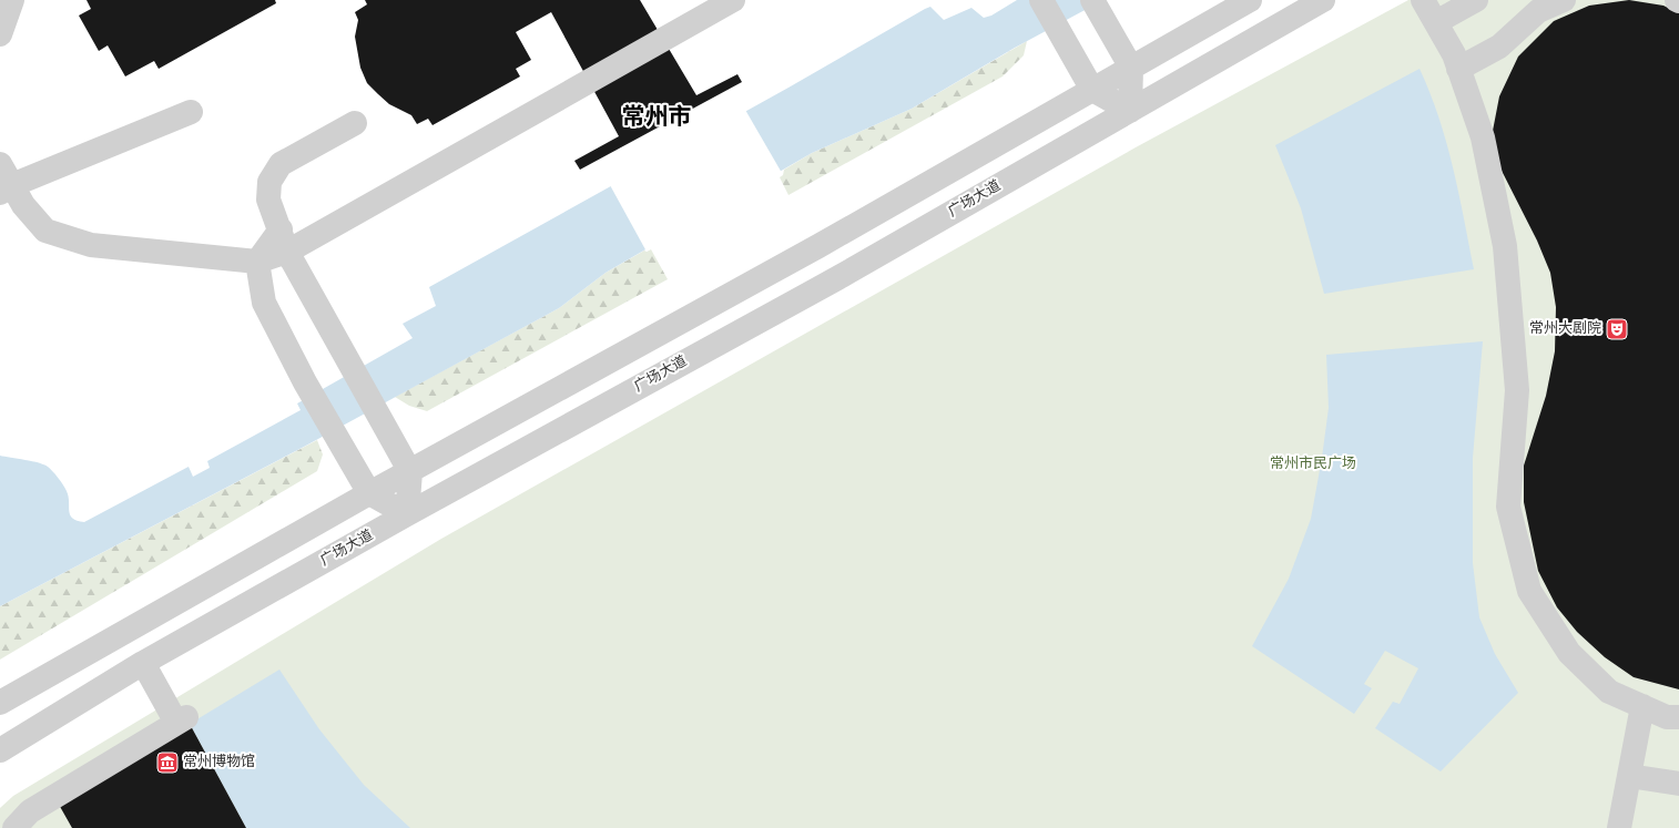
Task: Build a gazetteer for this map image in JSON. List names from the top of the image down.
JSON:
{
  "streets": {
    "street": ["广场大道"]
  },
  "districts": ["常州市"],
  "parks": ["常州市民广场"],
  "places": {
    "theatre": ["常州大剧院"],
    "museum": ["常州博物馆"]
  }
}
